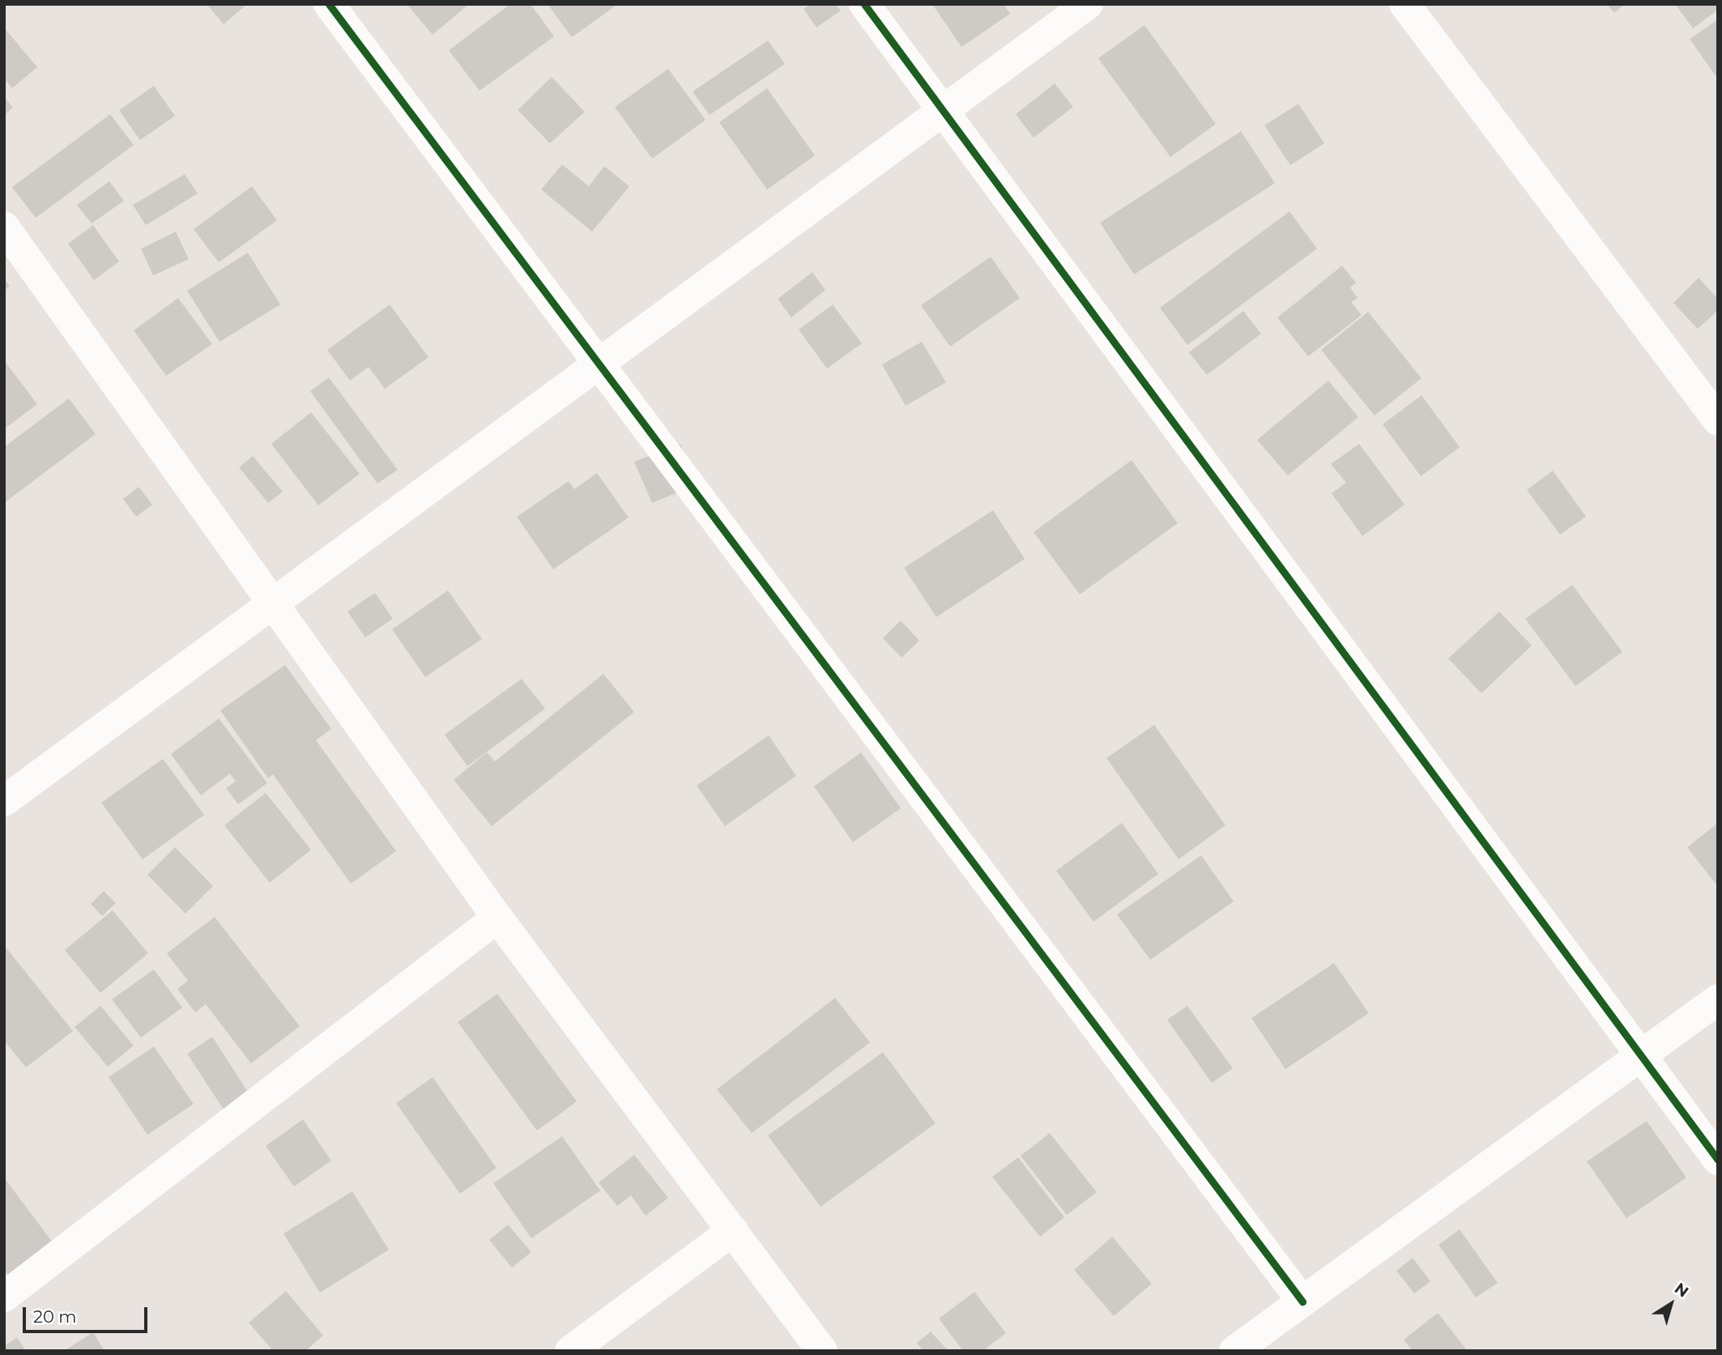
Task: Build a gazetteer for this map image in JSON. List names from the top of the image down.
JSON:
{
  "scale_bar": "20 m",
  "north": "top right"
}
